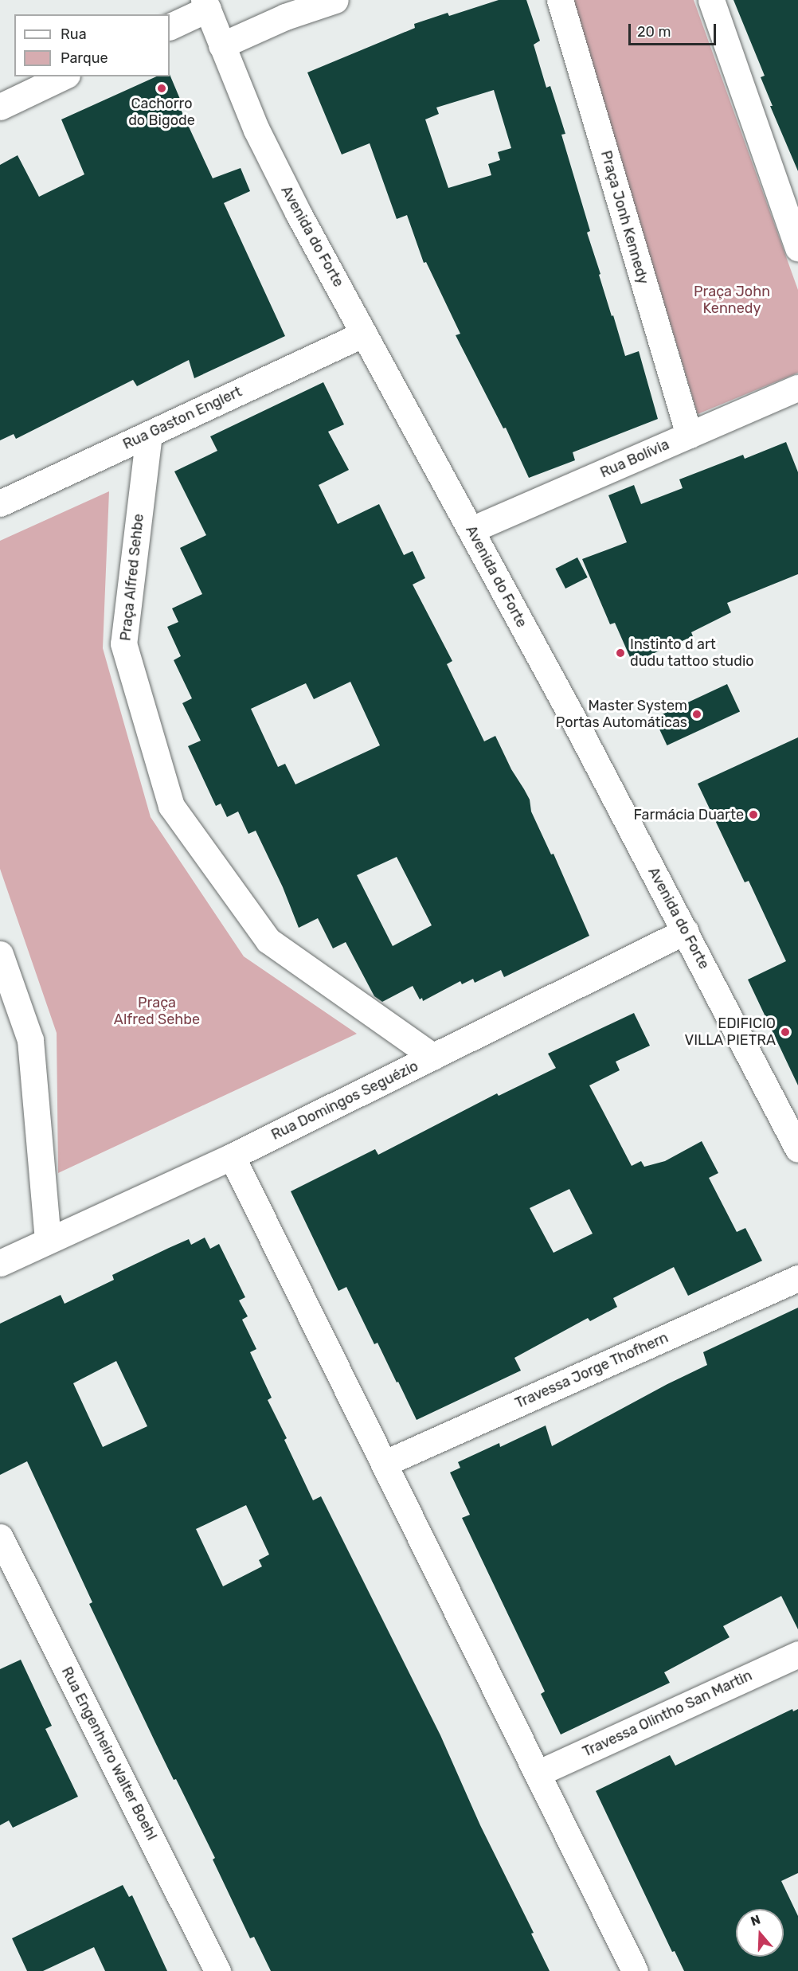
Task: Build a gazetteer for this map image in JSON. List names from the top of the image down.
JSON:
{
  "streets": {
    "street": [
      "Praça Jonh Kennedy",
      "Avenida do Forte",
      "Rua Gaston Englert",
      "Rua Bolívia",
      "Praça Alfred Sehbe",
      "Rua Domingos Seguézio",
      "Travessa Jorge Thofhern",
      "Travessa Olintho San Martin",
      "Rua Engenheiro Walter Boehl"
    ]
  },
  "crossings": [
    ["Praça Jonh Kennedy", "Rua Bolívia"],
    ["Avenida do Forte", "Rua Gaston Englert"],
    ["Avenida do Forte", "Rua Bolívia"],
    ["Avenida do Forte", "Rua Domingos Seguézio"],
    ["Rua Gaston Englert", "Praça Alfred Sehbe"],
    ["Praça Alfred Sehbe", "Rua Domingos Seguézio"]
  ],
  "parks": ["Praça John Kennedy", "Praça Alfred Sehbe"],
  "places": [
    "Cachorro do Bigode",
    "Instinto d art dudu tattoo studio",
    "Master System Portas Automáticas",
    "Farmácia Duarte",
    "EDIFICIO VILLA PIETRA"
  ],
  "legend": ["Rua", "Parque"],
  "scale_bar": "20 m",
  "north": "top"
}
